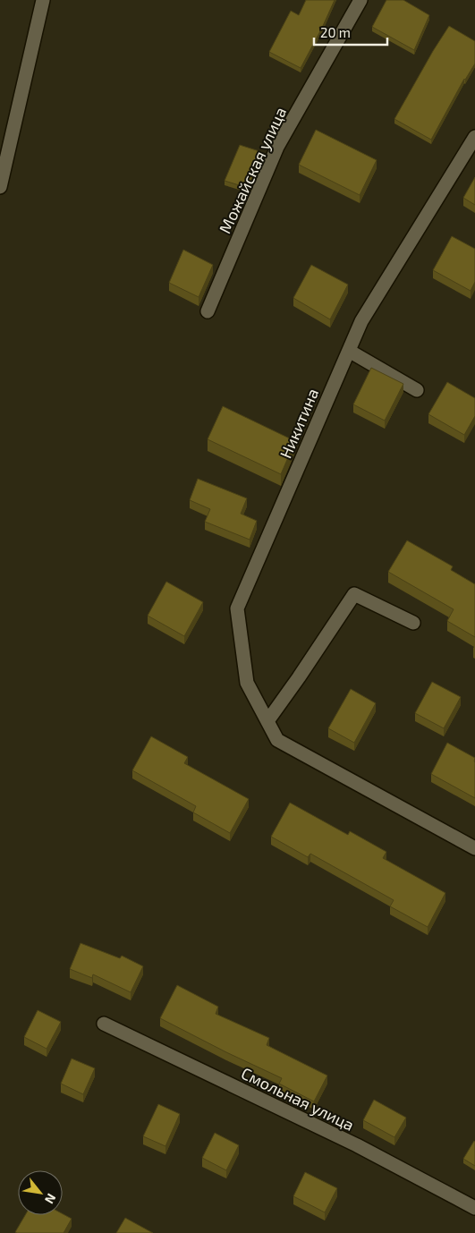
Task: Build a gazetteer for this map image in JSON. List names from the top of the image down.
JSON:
{
  "streets": {
    "lane": ["Можайская улица", "Никитина", "Смольная улица"]
  },
  "scale_bar": "20 m",
  "north": "bottom right"
}
